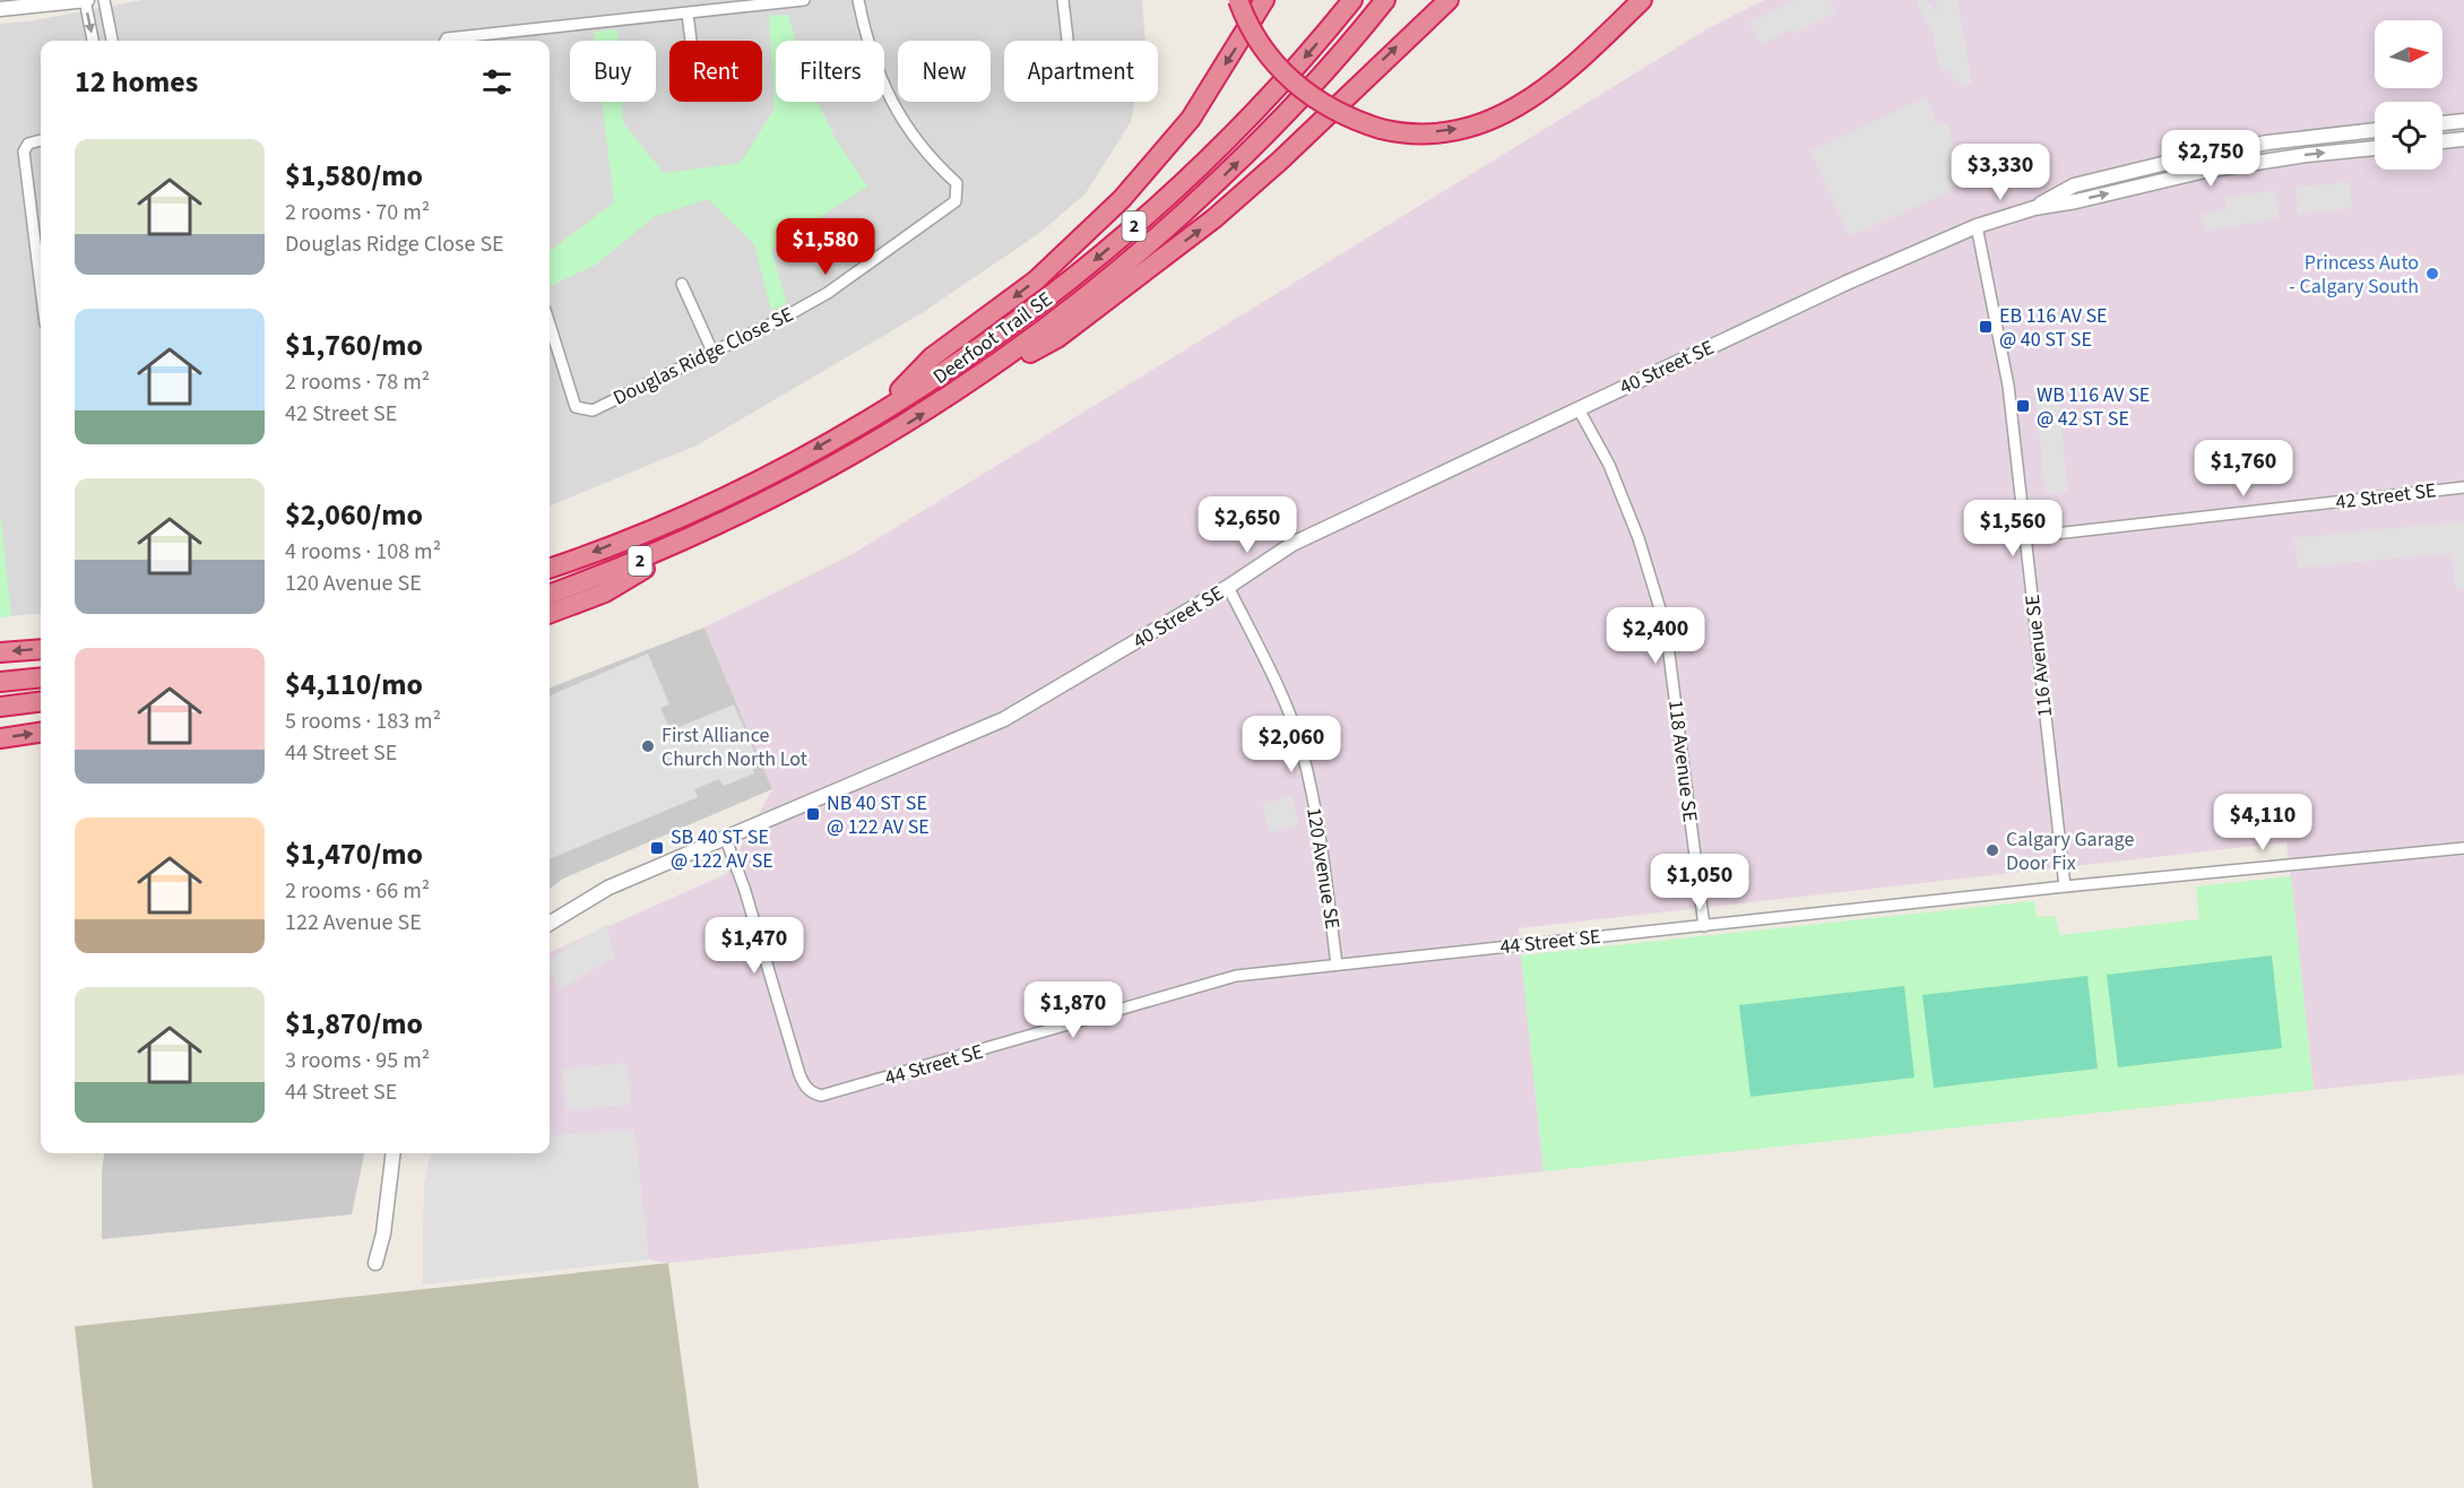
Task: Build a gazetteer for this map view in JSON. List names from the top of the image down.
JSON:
{
  "streets": {
    "highway": ["2", "Deerfoot Trail SE"],
    "street": [
      "Douglas Ridge Close SE",
      "40 Street SE",
      "42 Street SE",
      "116 Avenue SE",
      "118 Avenue SE",
      "120 Avenue SE",
      "44 Street SE"
    ]
  },
  "crossings": [
    ["40 Street SE", "116 Avenue SE"],
    ["40 Street SE", "118 Avenue SE"],
    ["40 Street SE", "120 Avenue SE"],
    ["40 Street SE", "44 Street SE"],
    ["42 Street SE", "116 Avenue SE"],
    ["116 Avenue SE", "44 Street SE"],
    ["118 Avenue SE", "44 Street SE"],
    ["120 Avenue SE", "44 Street SE"]
  ],
  "places": {
    "other": ["Princess Auto - Calgary South", "First Alliance Church North Lot", "Calgary Garage Door Fix"],
    "transit": [
      "EB 116 AV SE @ 40 ST SE",
      "WB 116 AV SE @ 42 ST SE",
      "NB 40 ST SE @ 122 AV SE",
      "SB 40 ST SE @ 122 AV SE"
    ]
  },
  "north": "right",
  "page": {
    "chip": [
      "Buy",
      "Rent",
      "Filters",
      "New",
      "Apartment"
    ],
    "heading": "12 homes",
    "list": [
      {
        "name": "$1,580/mo",
        "note": "2 rooms · 70 m² · Douglas Ridge Close SE"
      },
      {
        "name": "$1,760/mo",
        "note": "2 rooms · 78 m² · 42 Street SE"
      },
      {
        "name": "$2,060/mo",
        "note": "4 rooms · 108 m² · 120 Avenue SE"
      },
      {
        "name": "$4,110/mo",
        "note": "5 rooms · 183 m² · 44 Street SE"
      },
      {
        "name": "$1,470/mo",
        "note": "2 rooms · 66 m² · 122 Avenue SE"
      },
      {
        "name": "$1,870/mo",
        "note": "3 rooms · 95 m² · 44 Street SE"
      }
    ],
    "price": [
      "$2,750",
      "$3,330",
      "$1,580",
      "$1,760",
      "$2,650",
      "$1,560",
      "$2,400",
      "$2,060",
      "$4,110",
      "$1,050",
      "$1,470",
      "$1,870"
    ]
  }
}
